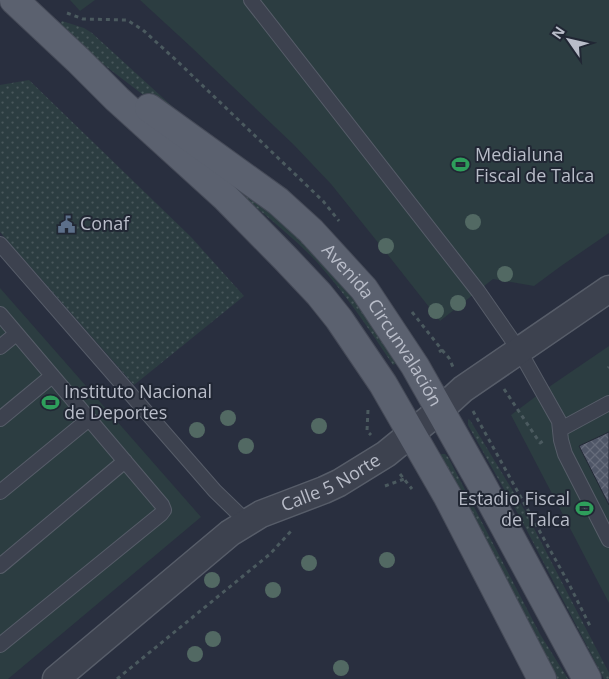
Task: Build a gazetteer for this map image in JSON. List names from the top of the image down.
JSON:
{
  "streets": {
    "main road": ["Avenida Circunvalación"],
    "street": ["Calle 5 Norte"]
  },
  "crossings": [
    ["Avenida Circunvalación", "Calle 5 Norte"]
  ],
  "places": {
    "sports": ["Medialuna Fiscal de Talca", "Instituto Nacional de Deportes", "Estadio Fiscal de Talca"],
    "public building": ["Conaf"]
  },
  "north": "top left"
}
